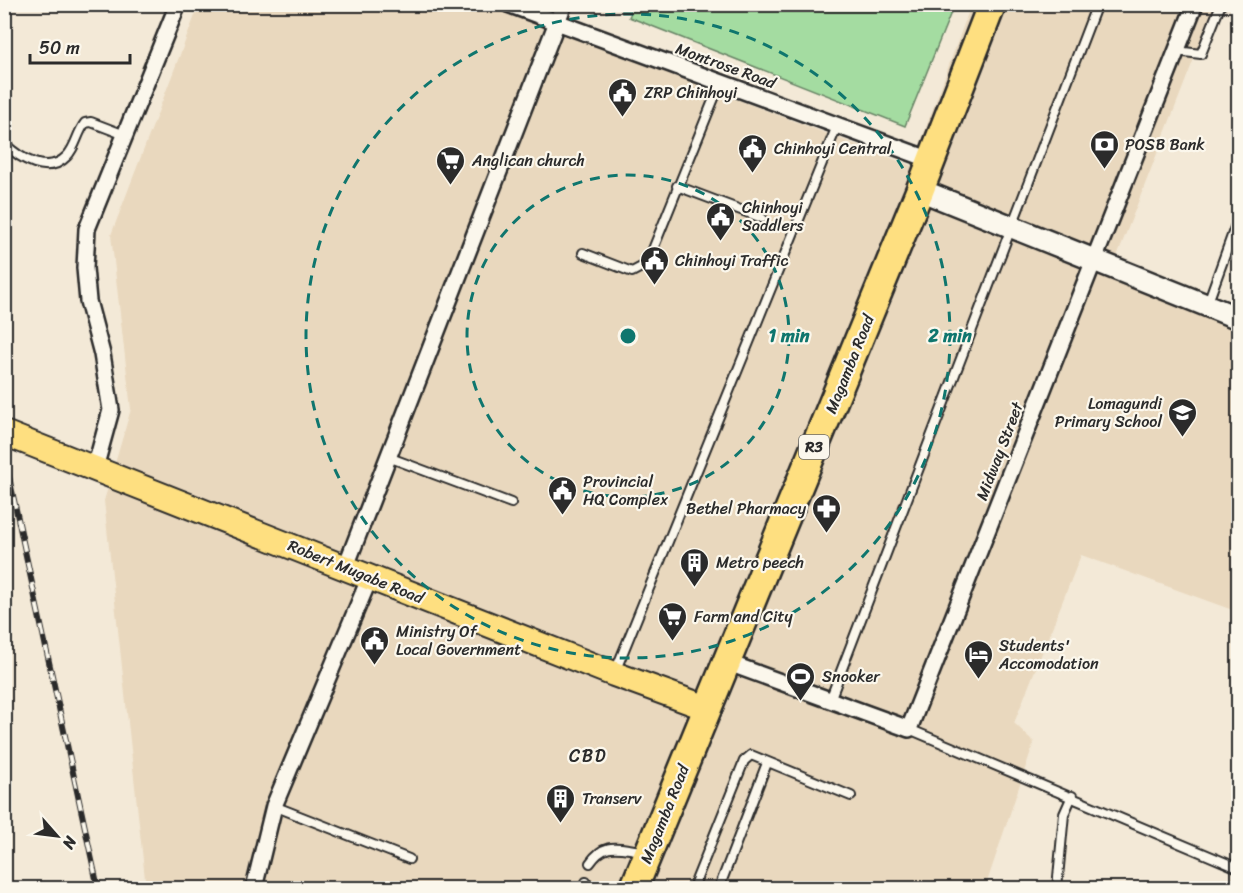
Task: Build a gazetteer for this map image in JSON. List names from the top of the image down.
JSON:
{
  "streets": {
    "highway": ["Magamba Road", "R3"],
    "main road": ["Robert Mugabe Road"],
    "street": ["Montrose Road", "Midway Street"]
  },
  "crossings": [
    ["Montrose Road", "Magamba Road"],
    ["Magamba Road", "Robert Mugabe Road"]
  ],
  "districts": ["CBD"],
  "places": {
    "public building": [
      "ZRP Chinhoyi",
      "Chinhoyi Central",
      "Chinhoyi Saddlers",
      "Chinhoyi Traffic",
      "Provincial HQ Complex",
      "Ministry Of Local Government"
    ],
    "bank": ["POSB Bank"],
    "supermarket": ["Anglican church", "Farm and City"],
    "school or university": ["Lomagundi Primary School"],
    "pharmacy": ["Bethel Pharmacy"],
    "building": ["Metro peech", "Transerv"],
    "hotel": ["Students' Accomodation"],
    "sports": ["Snooker"]
  },
  "scale_bar": "50 m",
  "north": "bottom right",
  "rings": ["1 min", "2 min"]
}
